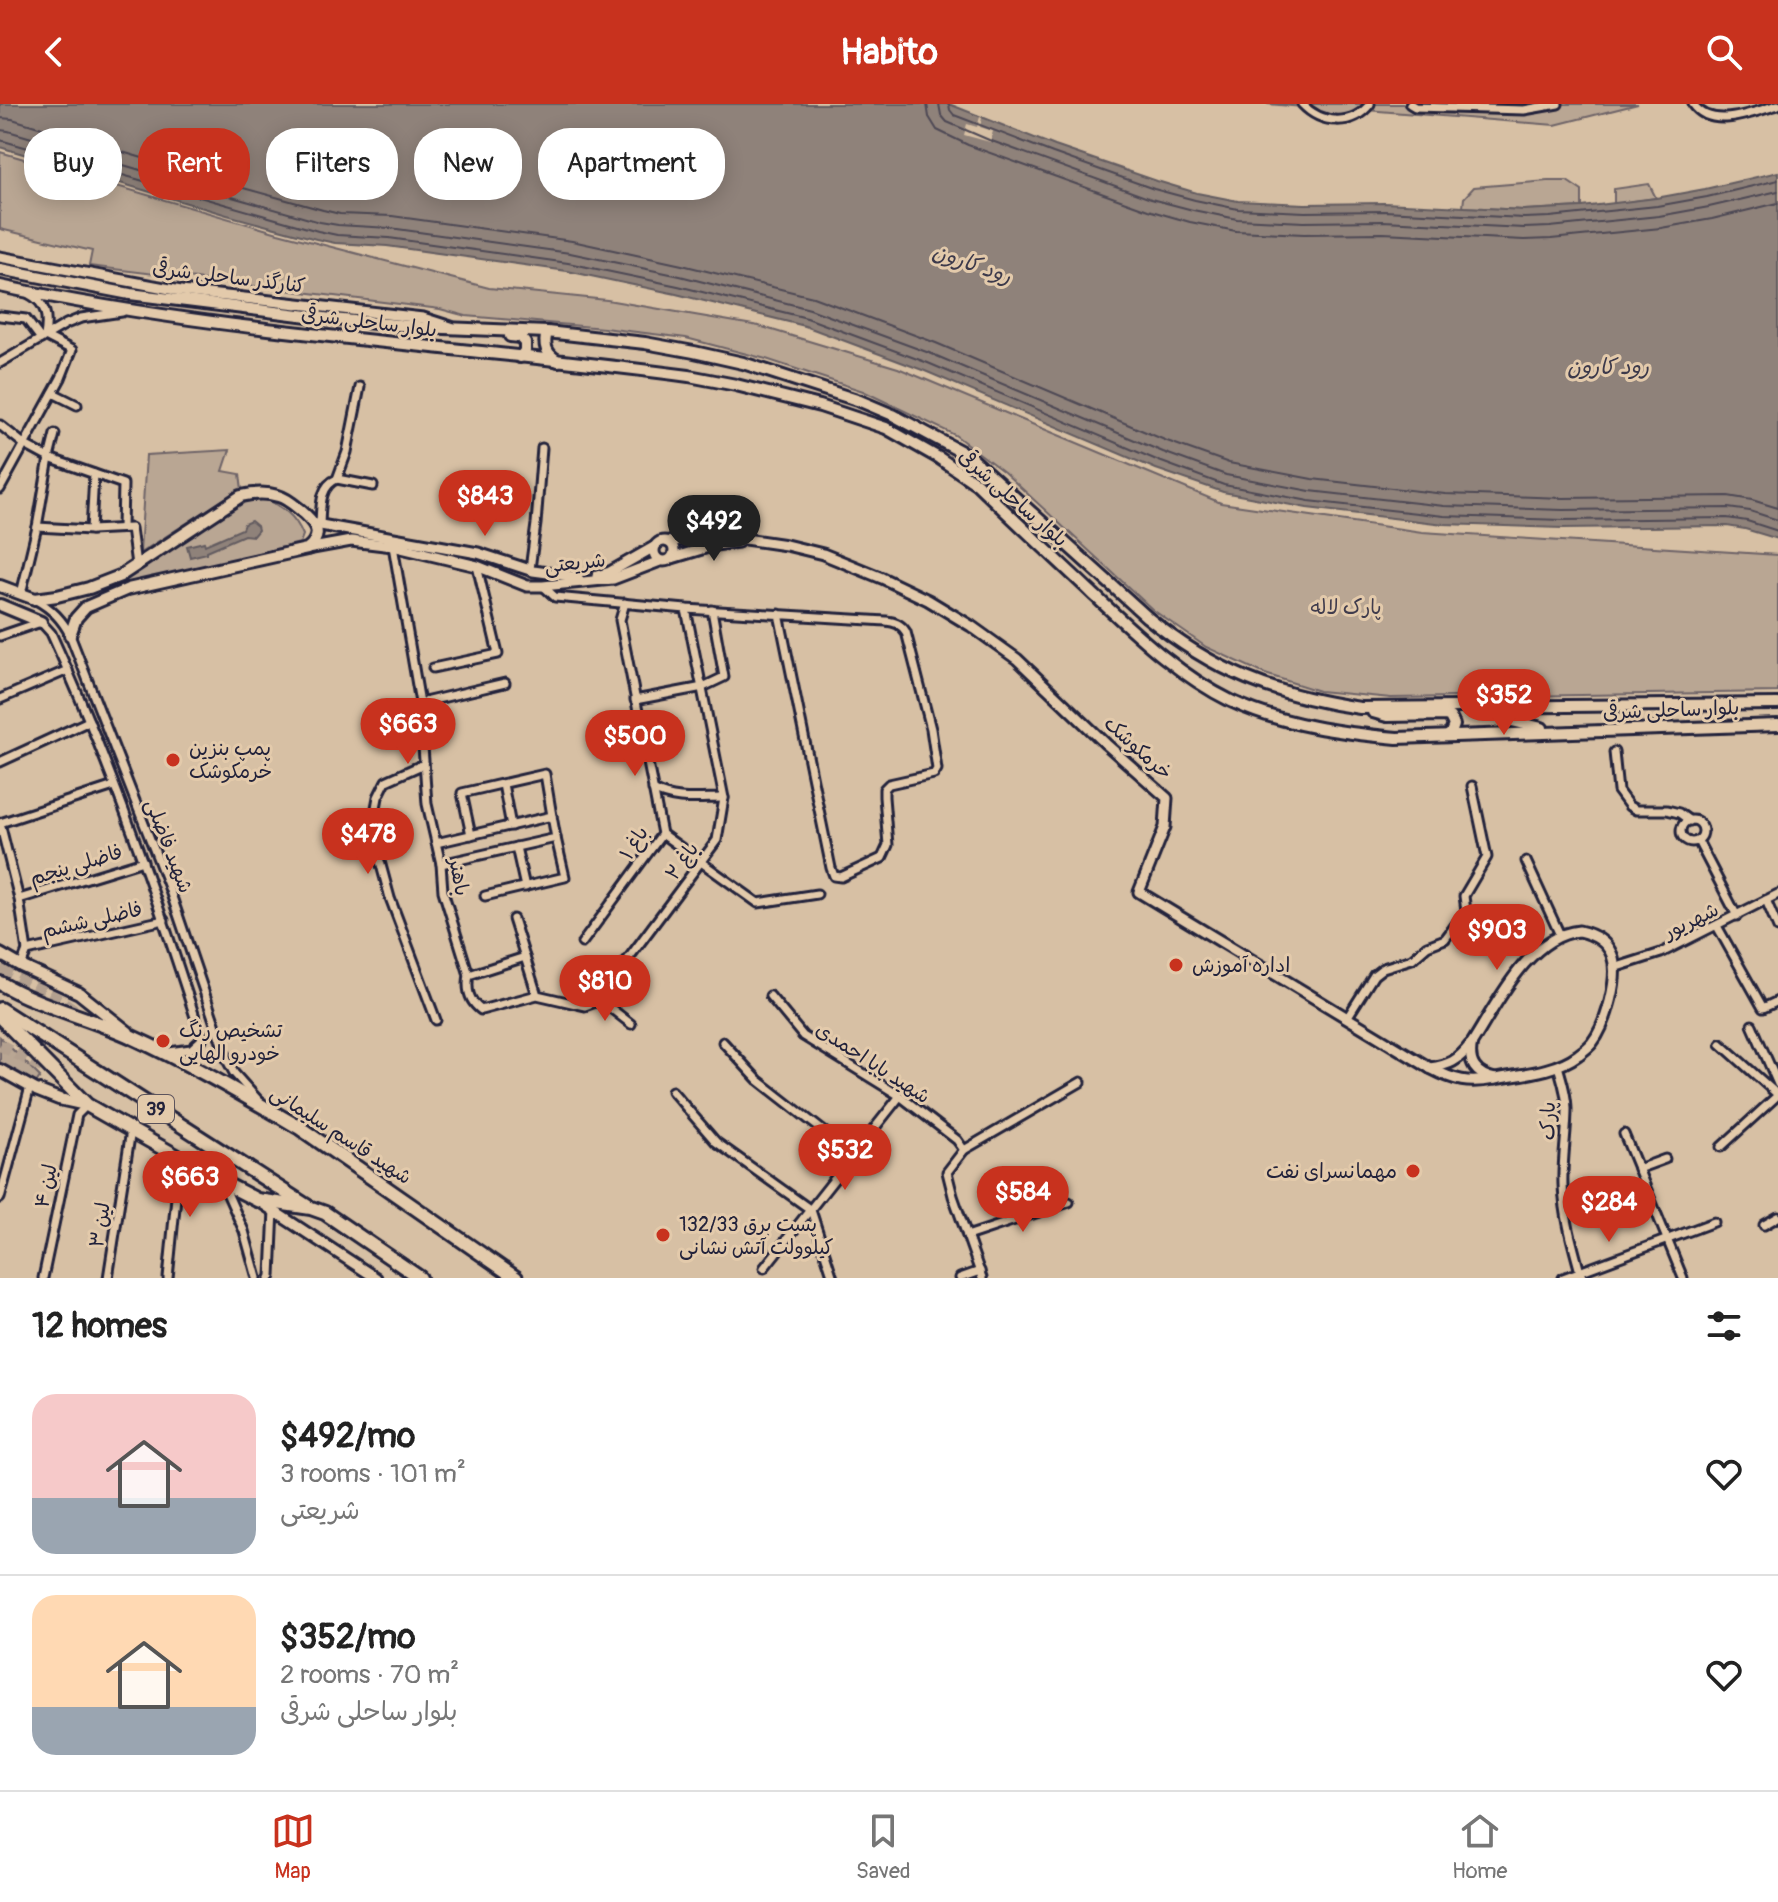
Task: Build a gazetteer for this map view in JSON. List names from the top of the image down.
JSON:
{
  "streets": {
    "highway": ["39", "شهید قاسم سلیمانی"],
    "main road": ["بلوار ساحلی شرقی", "شریعتی"],
    "street": [
      "کنارگذر ساحلی شرقی",
      "خرمکوشک",
      "باغ ۱",
      "شهید فاضلی",
      "باغ ۲",
      "فاضلی پنجم",
      "باهنر",
      "فاضلی ششم",
      "شهریور",
      "شهید بابا احمدی",
      "پارک",
      "لین ۴",
      "لین ۳"
    ]
  },
  "crossings": [
    ["کنارگذر ساحلی شرقی", "بلوار ساحلی شرقی"],
    ["شریعتی", "شهید فاضلی"],
    ["شریعتی", "باهنر"],
    ["خرمکوشک", "پارک"],
    ["شهید فاضلی", "فاضلی پنجم"],
    ["شهید فاضلی", "فاضلی ششم"],
    ["شهید فاضلی", "شهید قاسم سلیمانی"],
    ["39", "لین ۴"],
    ["39", "لین ۳"]
  ],
  "water": ["رود کارون"],
  "parks": ["پارک لاله"],
  "places": [
    "پمپ بنزین خرمکوشک",
    "اداره آموزش",
    "تشخیص رنگ خودرو الهایی",
    "مهمانسرای نفت",
    "پست برق 132/33 کیلوولت آتش نشانی"
  ],
  "page": {
    "header": "Habito",
    "chip": [
      "Buy",
      "Rent",
      "Filters",
      "New",
      "Apartment"
    ],
    "price": [
      "$843",
      "$492",
      "$352",
      "$663",
      "$500",
      "$478",
      "$903",
      "$810",
      "$532",
      "$663",
      "$584",
      "$284"
    ],
    "heading": "12 homes",
    "list": [
      {
        "name": "$492/mo",
        "note": "3 rooms · 101 m² · شریعتی"
      },
      {
        "name": "$352/mo",
        "note": "2 rooms · 70 m² · بلوار ساحلی شرقی"
      }
    ],
    "tabs": ["Map", "Saved", "Home"]
  }
}
